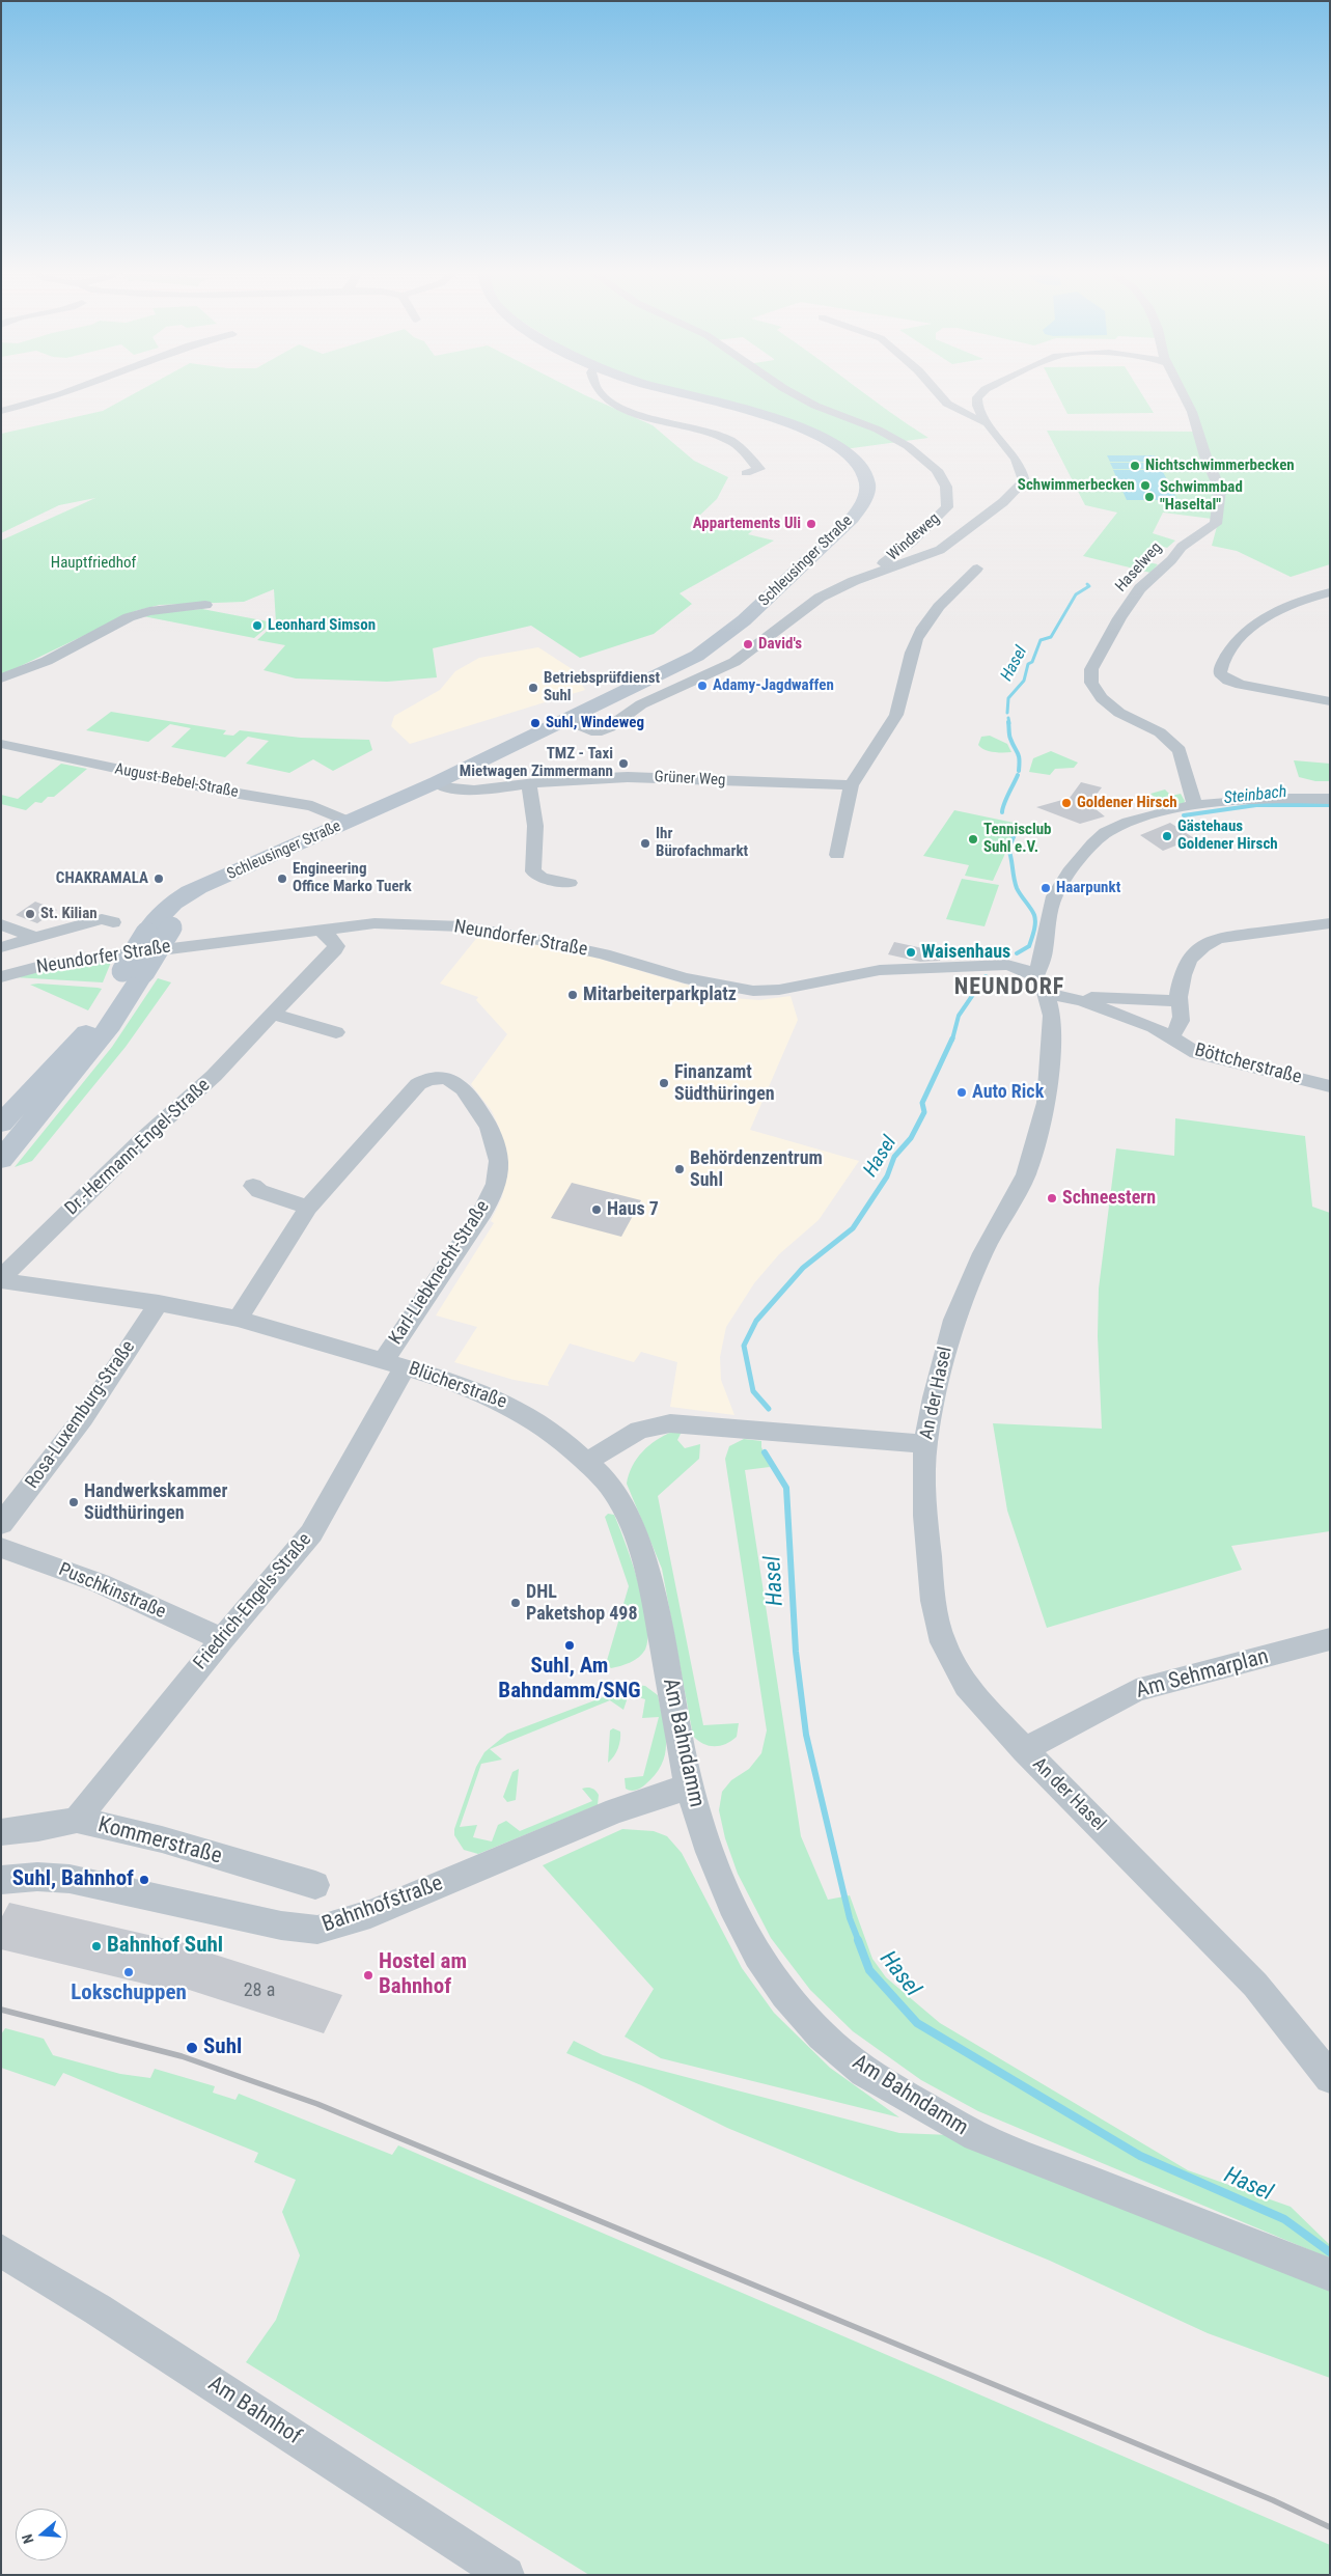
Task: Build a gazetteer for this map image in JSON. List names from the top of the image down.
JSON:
{
  "streets": {
    "main road": ["Schleusinger Straße"],
    "street": [
      "Windeweg",
      "Haselweg",
      "Grüner Weg",
      "August-Bebel-Straße",
      "Neundorfer Straße",
      "Böttcherstraße",
      "Dr.-Hermann-Engel-Straße",
      "Karl-Liebknecht-Straße",
      "Blücherstraße",
      "An der Hasel",
      "Rosa-Luxemburg-Straße",
      "Puschkinstraße",
      "Friedrich-Engels-Straße",
      "Am Sehmarplan",
      "Am Bahndamm",
      "Kommerstraße",
      "Bahnhofstraße",
      "Am Bahnhof"
    ]
  },
  "crossings": [
    ["Windeweg", "Schleusinger Straße"],
    ["Schleusinger Straße", "Grüner Weg"],
    ["Schleusinger Straße", "August-Bebel-Straße"],
    ["Neundorfer Straße", "Böttcherstraße"],
    ["Neundorfer Straße", "Dr.-Hermann-Engel-Straße"],
    ["Neundorfer Straße", "An der Hasel"],
    ["Böttcherstraße", "An der Hasel"],
    ["Dr.-Hermann-Engel-Straße", "Blücherstraße"],
    ["Karl-Liebknecht-Straße", "Blücherstraße"],
    ["Karl-Liebknecht-Straße", "Friedrich-Engels-Straße"],
    ["Blücherstraße", "Rosa-Luxemburg-Straße"],
    ["Blücherstraße", "Friedrich-Engels-Straße"],
    ["Blücherstraße", "Am Bahndamm"],
    ["An der Hasel", "Am Sehmarplan"],
    ["Puschkinstraße", "Friedrich-Engels-Straße"],
    ["Friedrich-Engels-Straße", "Kommerstraße"],
    ["Am Bahndamm", "Bahnhofstraße"]
  ],
  "districts": ["NEUNDORF"],
  "water": ["Hasel", "Steinbach"],
  "parks": ["Hauptfriedhof"],
  "places": [
    "Nichtschwimmerbecken",
    "Schwimmerbecken",
    "Schwimmbad \"Haseltal\"",
    "Appartements Uli",
    "Leonhard Simson",
    "David's",
    "Adamy-Jagdwaffen",
    "Betriebsprüfdienst Suhl",
    "Suhl, Windeweg",
    "TMZ - Taxi Mietwagen Zimmermann",
    "Goldener Hirsch",
    "Gästehaus Goldener Hirsch",
    "Tennisclub Suhl e.V.",
    "Ihr Bürofachmarkt",
    "CHAKRAMALA",
    "Engineering Office Marko Tuerk",
    "Haarpunkt",
    "St. Kilian",
    "Waisenhaus",
    "Mitarbeiterparkplatz",
    "Finanzamt Südthüringen",
    "Auto Rick",
    "Behördenzentrum Suhl",
    "Schneestern",
    "Haus 7",
    "Handwerkskammer Südthüringen",
    "DHL Paketshop 498",
    "Suhl, Am Bahndamm/SNG",
    "Suhl, Bahnhof",
    "Bahnhof Suhl",
    "Lokschuppen",
    "Hostel am Bahnhof",
    "Suhl"
  ],
  "house_numbers": ["28 a"],
  "north": "left"
}
